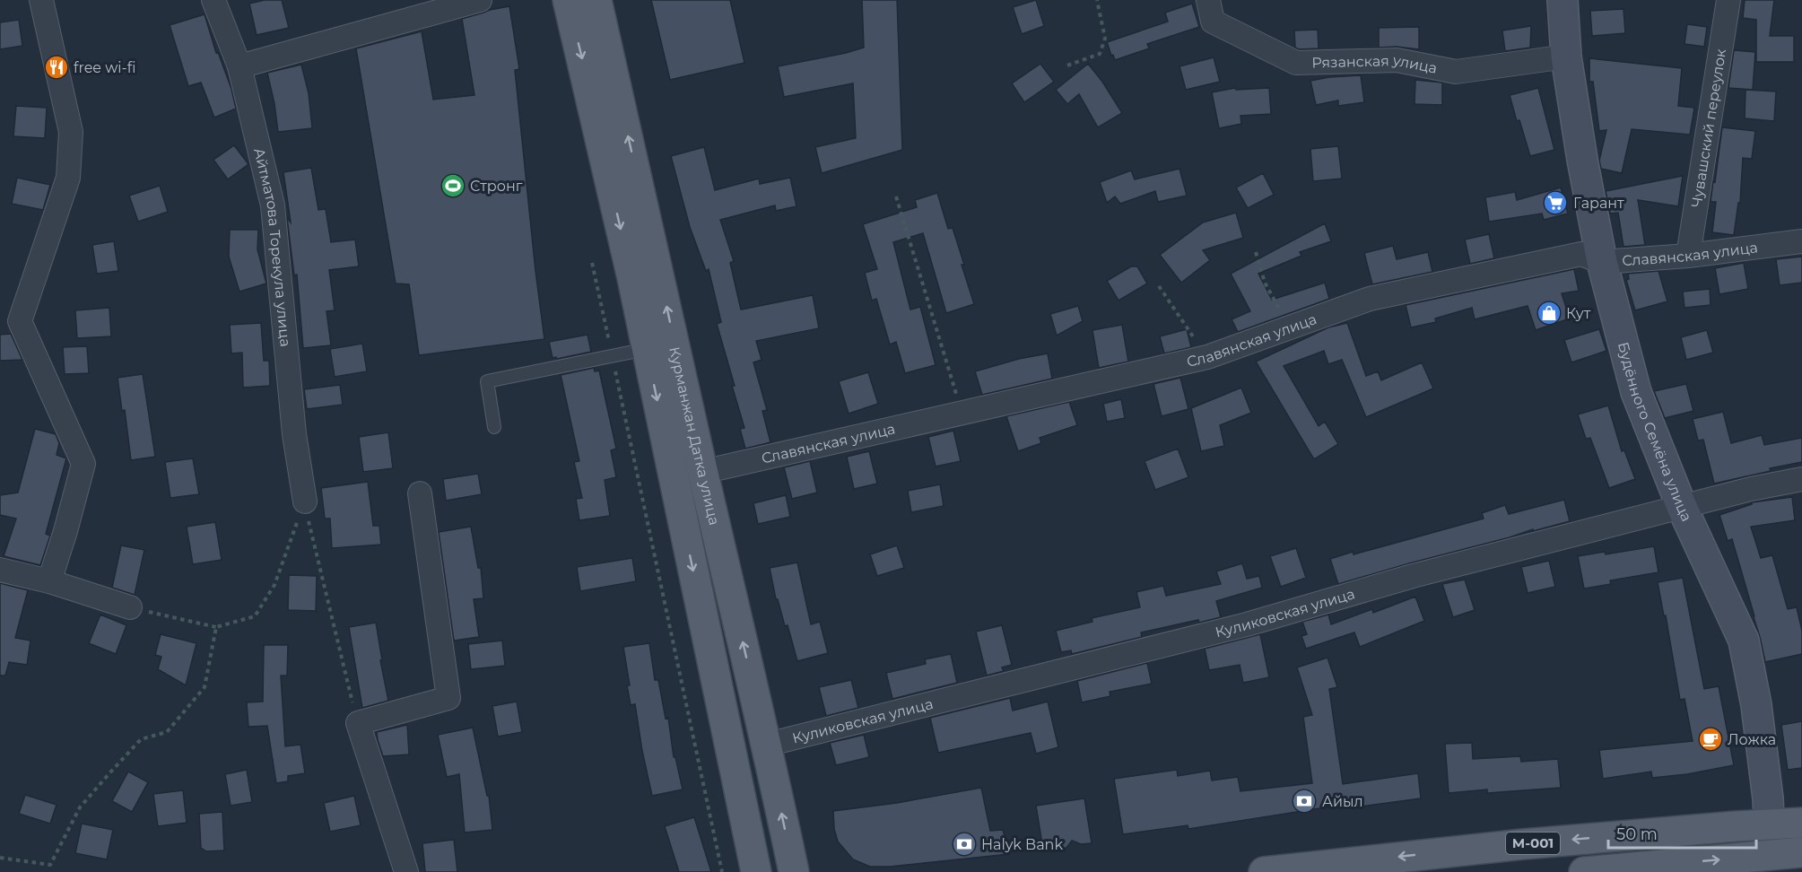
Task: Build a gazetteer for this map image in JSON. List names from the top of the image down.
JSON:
{
  "streets": {
    "main road": ["Курманжан Датка улица", "М-001"],
    "street": [
      "Рязанская улица",
      "Чувашский переулок",
      "Айтматова Торекула улица",
      "Славянская улица",
      "Будённого Семёна улица",
      "Куликовская улица"
    ]
  },
  "crossings": [
    ["Рязанская улица", "Будённого Семёна улица"],
    ["Чувашский переулок", "Славянская улица"],
    ["Славянская улица", "Будённого Семёна улица"],
    ["Славянская улица", "Курманжан Датка улица"],
    ["Будённого Семёна улица", "Куликовская улица"],
    ["Будённого Семёна улица", "М-001"],
    ["Курманжан Датка улица", "Куликовская улица"]
  ],
  "places": {
    "restaurant": ["free wi-fi"],
    "sports": ["Стронг"],
    "supermarket": ["Гарант"],
    "shop": ["Кут"],
    "cafe": ["Ложка"],
    "bank": ["Айыл", "Halyk Bank"]
  },
  "scale_bar": "50 m"
}
